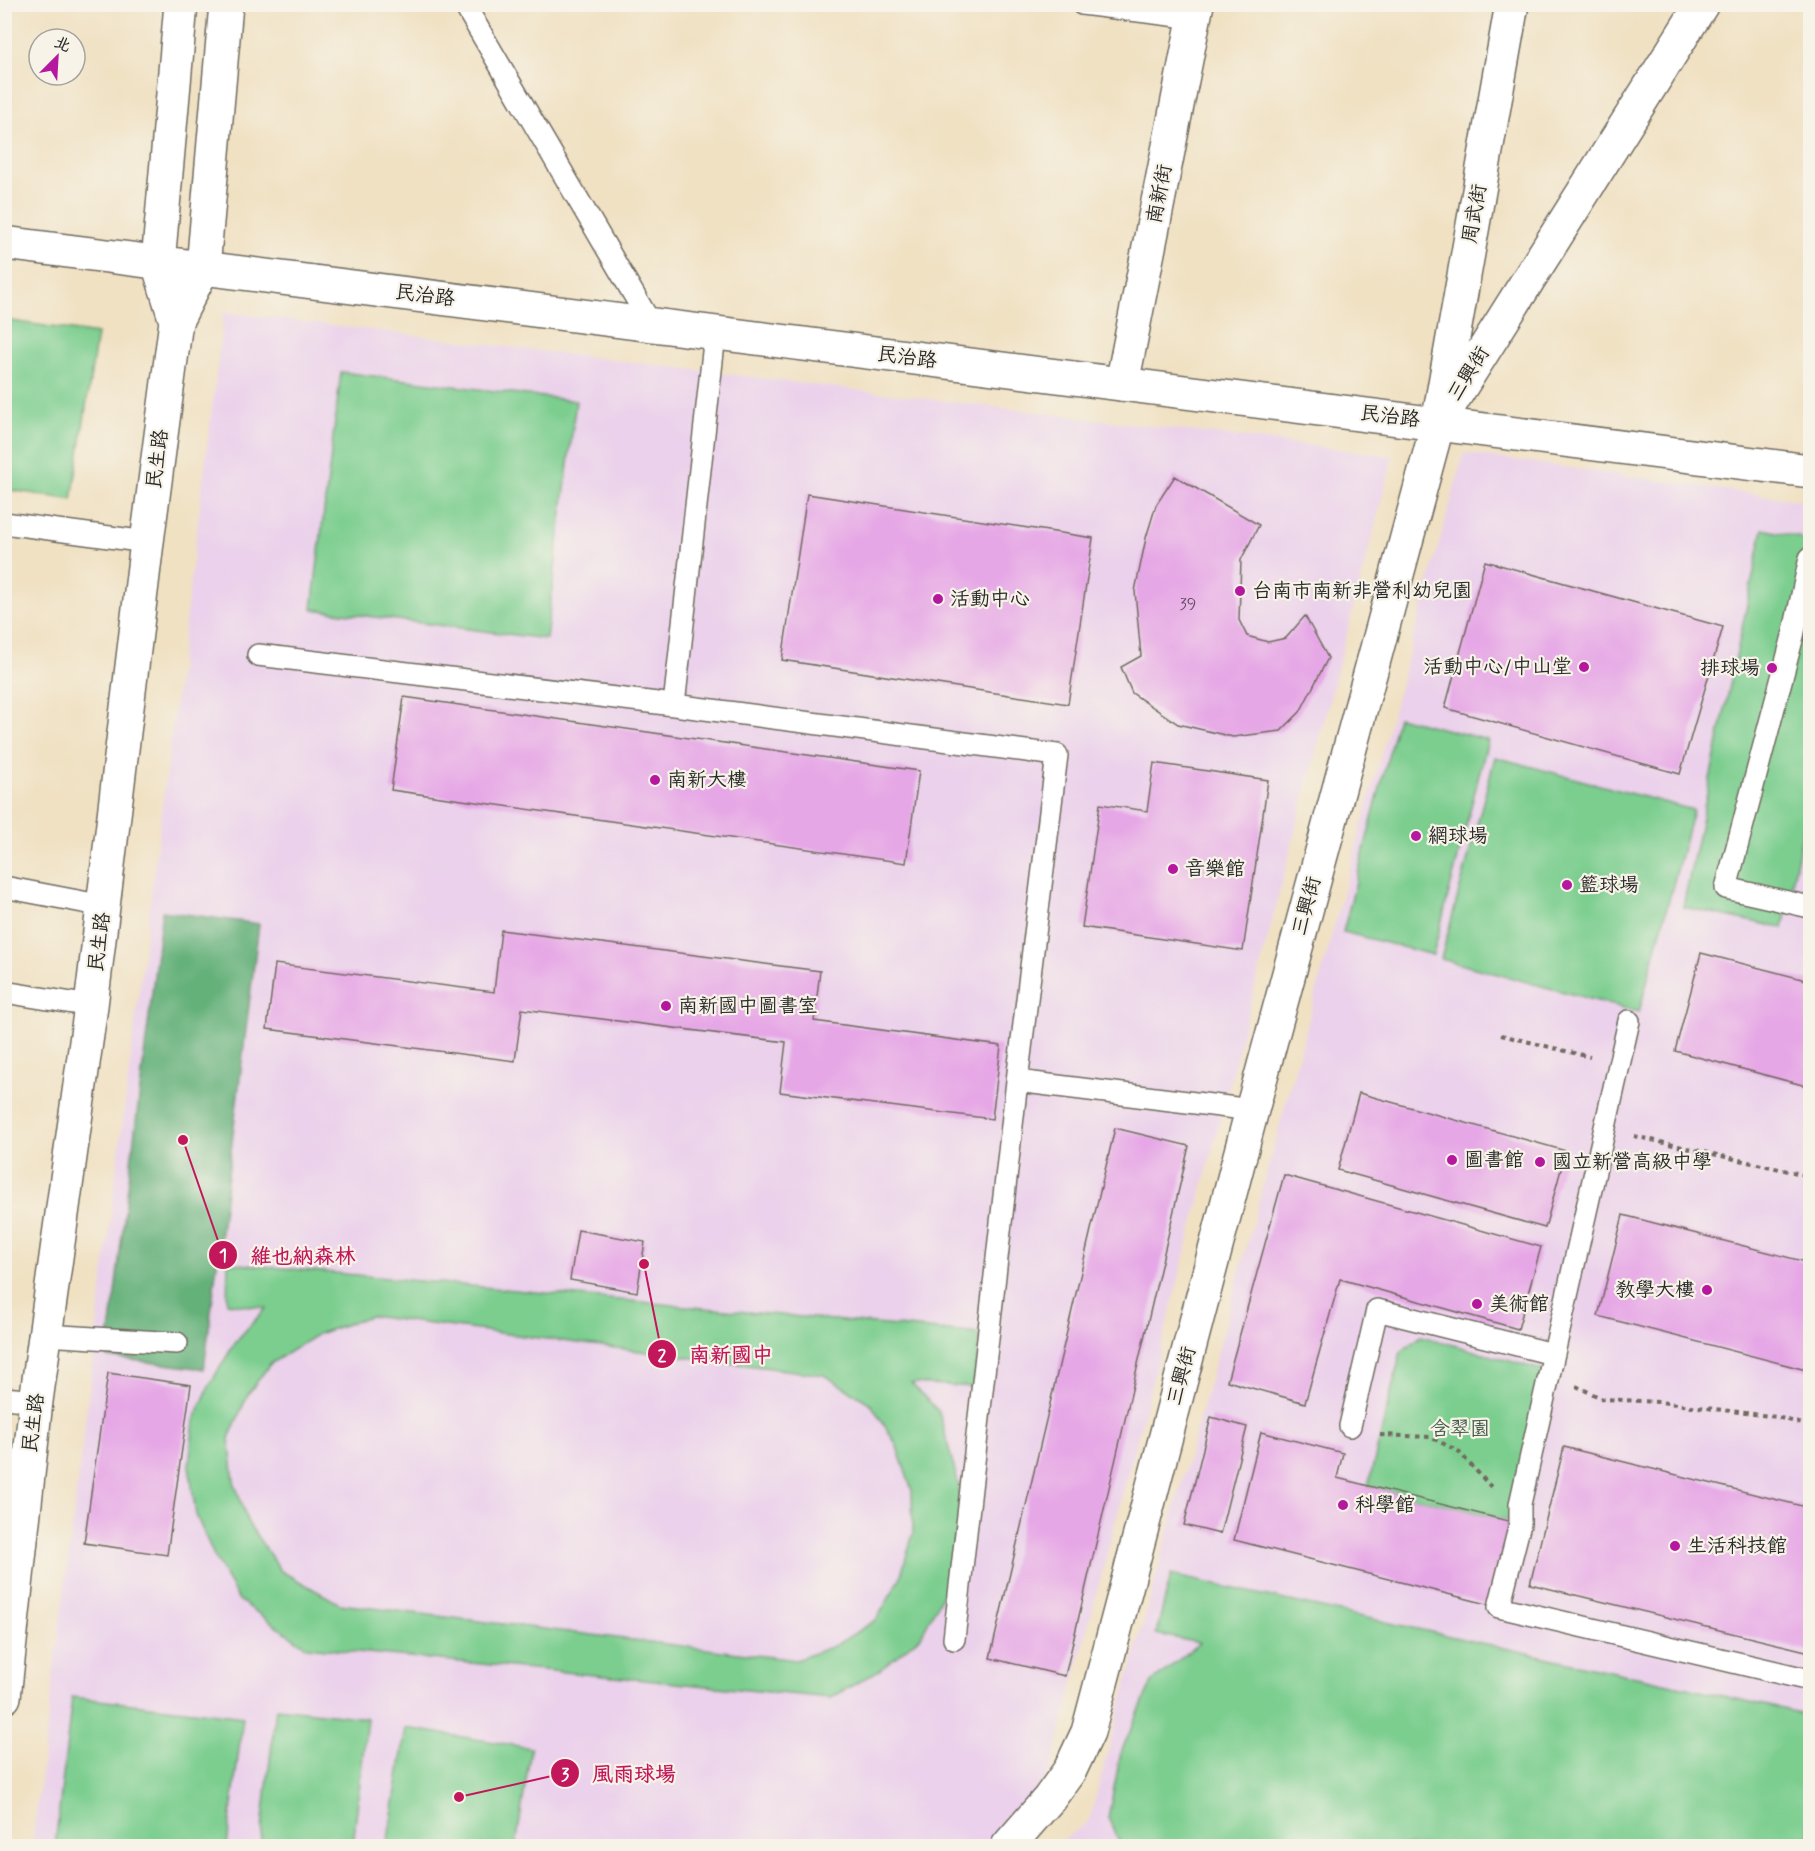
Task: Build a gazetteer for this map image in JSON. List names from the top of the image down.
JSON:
{
  "streets": {
    "street": [
      "南新街",
      "周武街",
      "民治路",
      "三興街",
      "民生路"
    ]
  },
  "crossings": [
    ["南新街", "民治路"],
    ["周武街", "民治路"],
    ["周武街", "三興街"],
    ["民治路", "三興街"],
    ["民治路", "民生路"]
  ],
  "parks": ["含翠園"],
  "places": [
    "台南市南新非營利幼兒園",
    "活動中心",
    "活動中心/中山堂",
    "排球場",
    "南新大樓",
    "網球場",
    "音樂館",
    "籃球場",
    "南新國中圖書室",
    "維也納森林",
    "圖書館",
    "國立新營高級中學",
    "南新國中",
    "教學大樓",
    "美術館",
    "科學館",
    "生活科技館",
    "風雨球場"
  ],
  "house_numbers": ["39"],
  "north": "top right"
}
